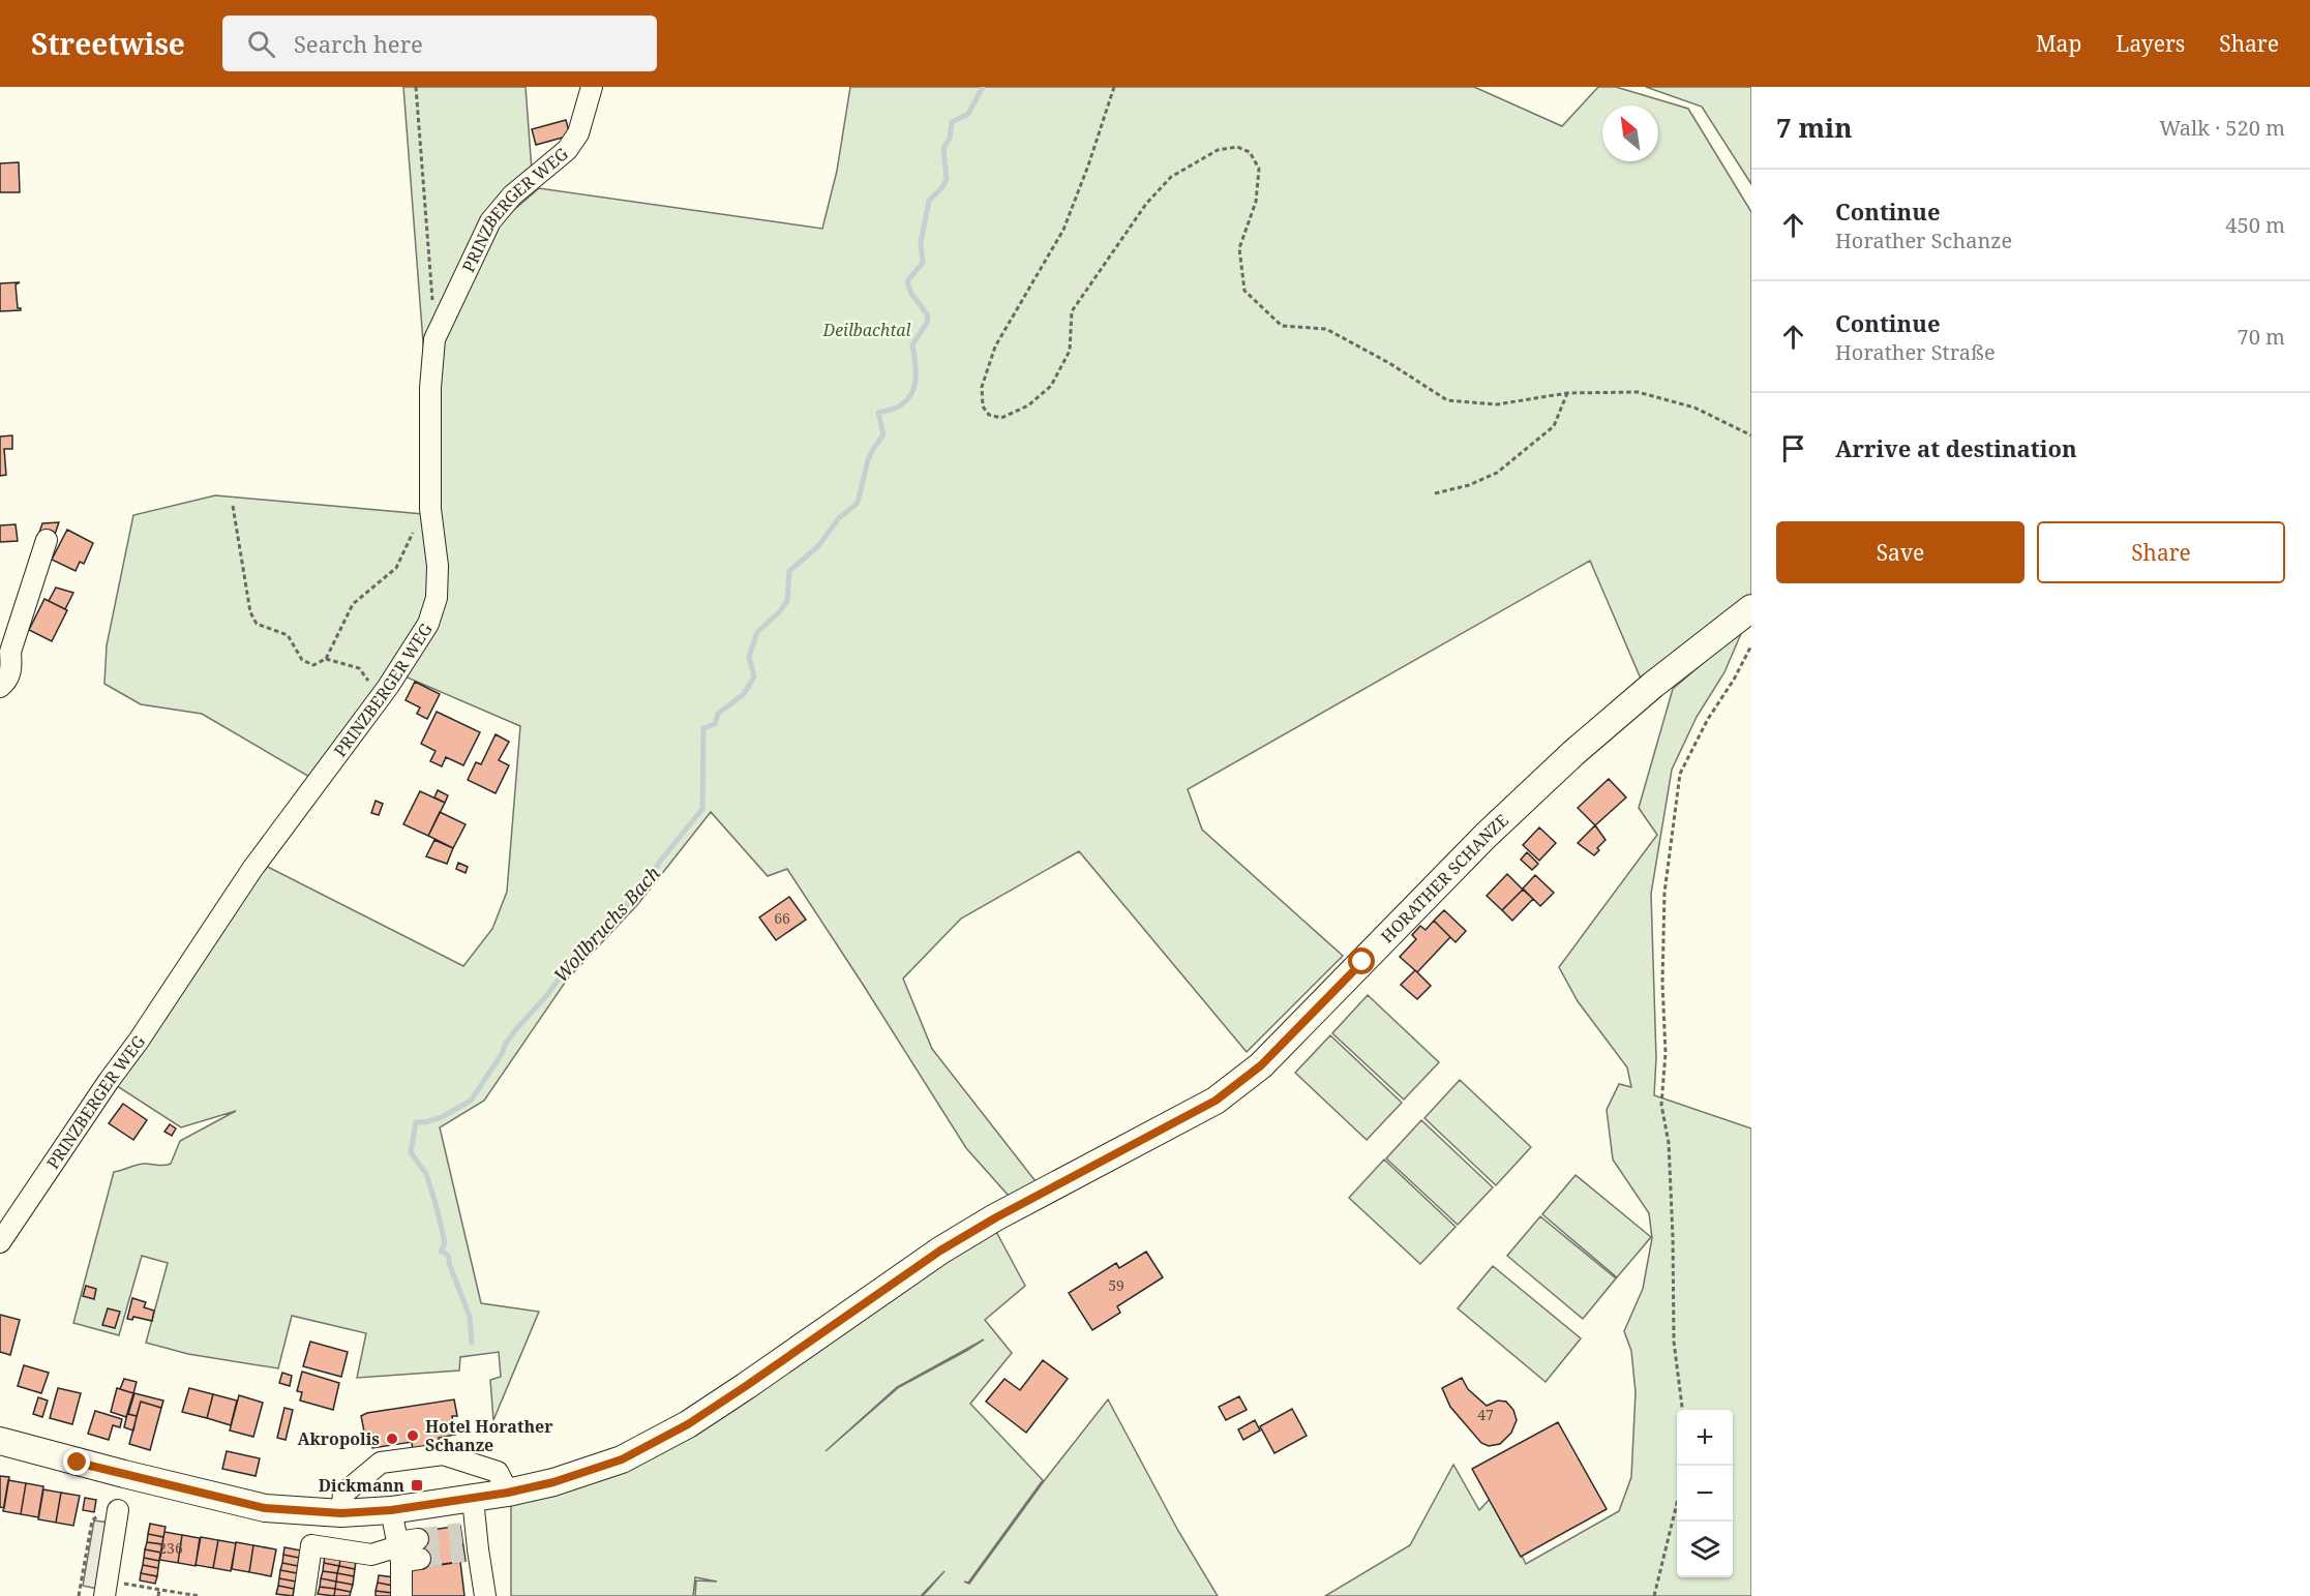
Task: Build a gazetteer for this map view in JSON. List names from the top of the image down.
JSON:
{
  "streets": {
    "main road": ["HORATHER SCHANZE"],
    "street": ["PRINZBERGER WEG"]
  },
  "water": ["Wollbruchs Bach"],
  "parks": ["Deilbachtal"],
  "places": {
    "other": ["Hotel Horather Schanze", "Akropolis"],
    "transit": ["Dickmann"]
  },
  "house_numbers": [
    "66",
    "59",
    "47",
    "236"
  ],
  "north": "top left",
  "page": {
    "header": "Streetwise",
    "search": "Search here",
    "nav": ["Map", "Layers", "Share"],
    "heading": ["7 min", "Walk · 520 m"],
    "list": [
      ["Continue", "Horather Schanze", "450 m"],
      ["Continue", "Horather Straße", "70 m"],
      "Arrive at destination"
    ],
    "buttons": ["Save", "Share"],
    "map_buttons": ["+", "−"]
  }
}
